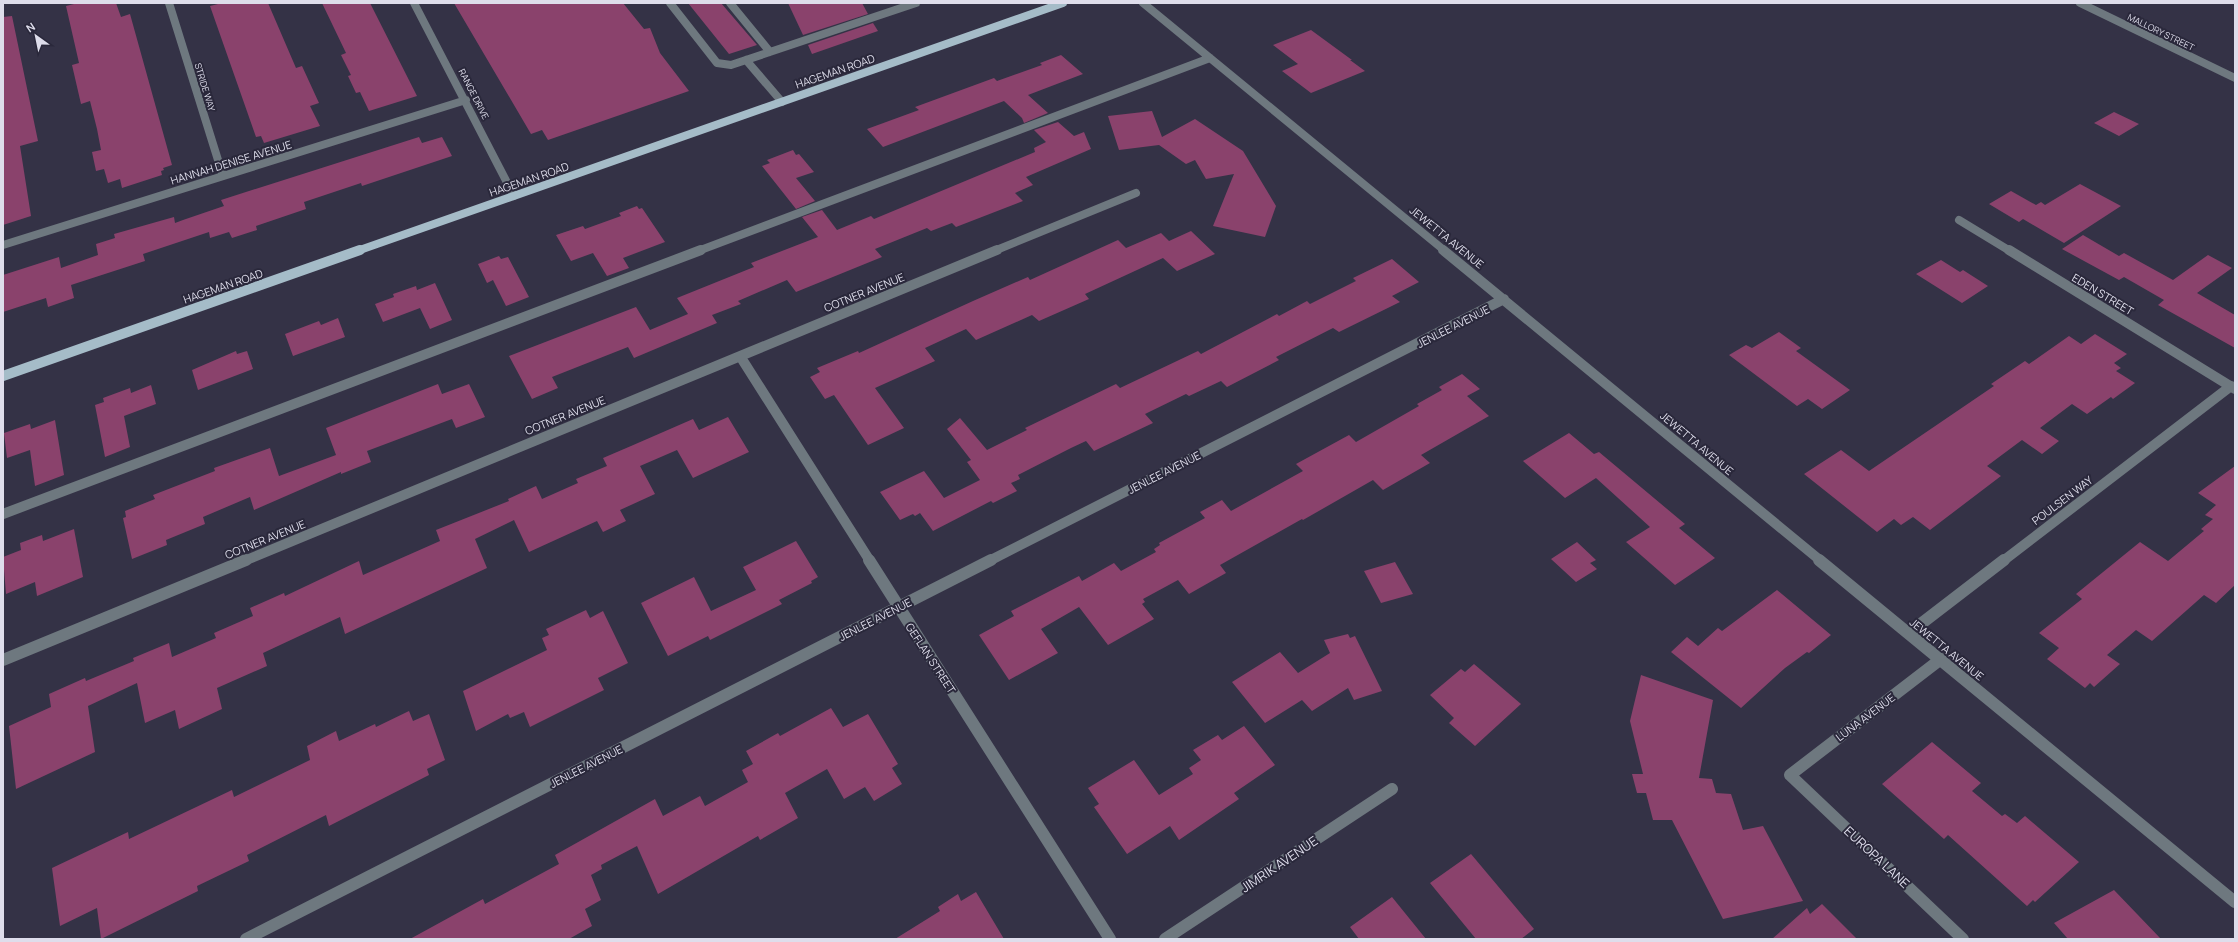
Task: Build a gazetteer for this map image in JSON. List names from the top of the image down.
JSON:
{
  "streets": {
    "main road": ["HAGEMAN ROAD"],
    "street": [
      "MALLORY STREET",
      "STRIDE WAY",
      "RANGE DRIVE",
      "HANNAH DENISE AVENUE",
      "JEWETTA AVENUE",
      "COTNER AVENUE",
      "EDEN STREET",
      "JENLEE AVENUE",
      "POULSEN WAY",
      "GEFLAN STREET",
      "LUNA AVENUE",
      "EUROPA LANE",
      "JIMRIK AVENUE"
    ]
  },
  "crossings": [
    ["HAGEMAN ROAD", "RANGE DRIVE"],
    ["STRIDE WAY", "HANNAH DENISE AVENUE"],
    ["RANGE DRIVE", "HANNAH DENISE AVENUE"],
    ["JEWETTA AVENUE", "JENLEE AVENUE"],
    ["JEWETTA AVENUE", "POULSEN WAY"],
    ["JEWETTA AVENUE", "LUNA AVENUE"],
    ["COTNER AVENUE", "GEFLAN STREET"],
    ["EDEN STREET", "POULSEN WAY"],
    ["JENLEE AVENUE", "GEFLAN STREET"],
    ["LUNA AVENUE", "EUROPA LANE"]
  ],
  "north": "top left"
}
